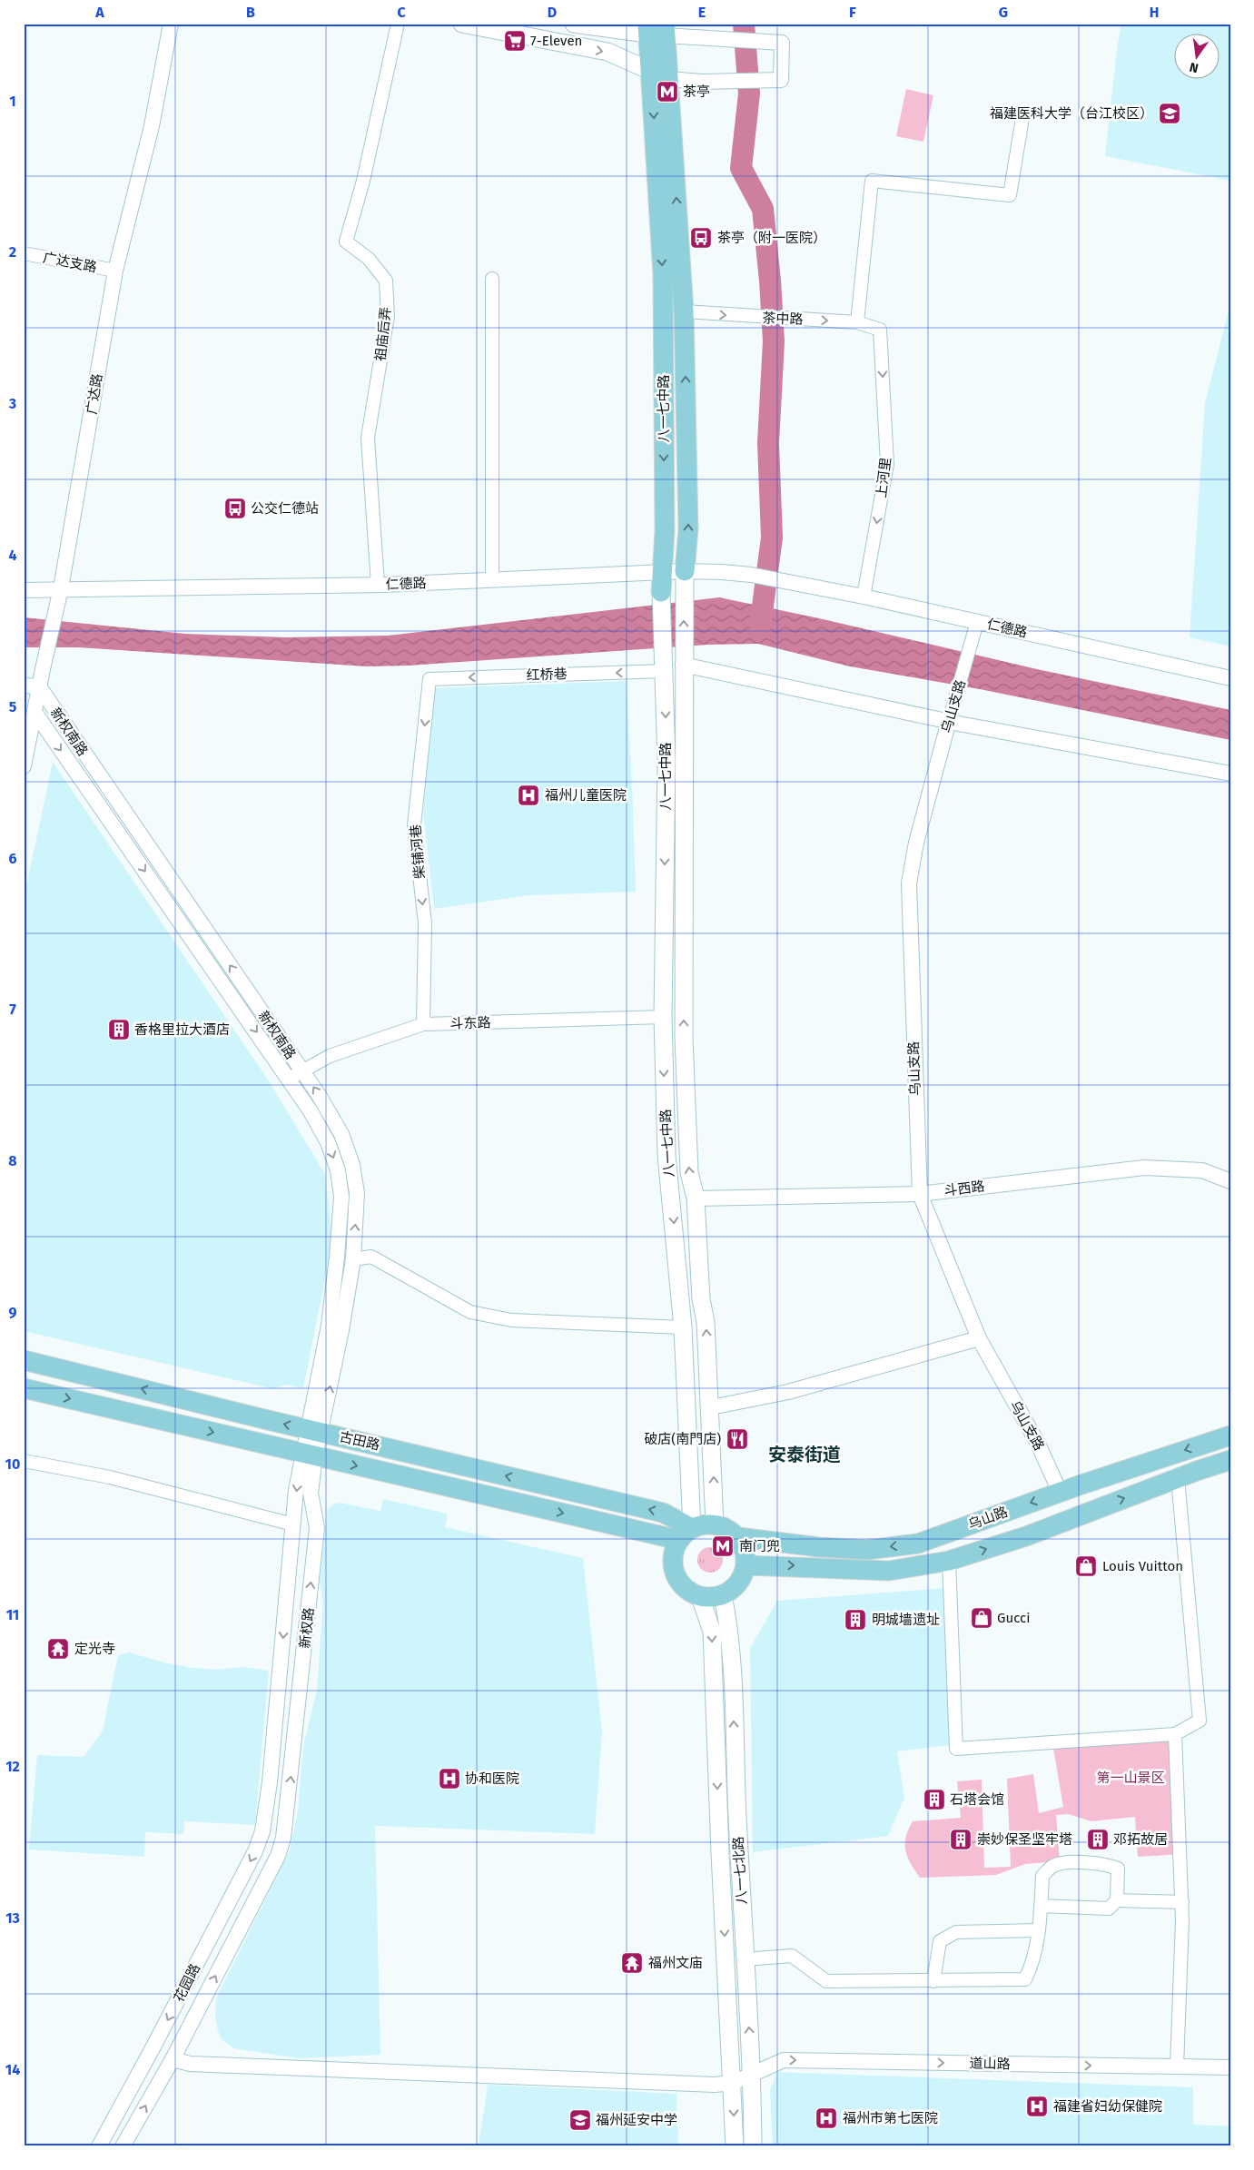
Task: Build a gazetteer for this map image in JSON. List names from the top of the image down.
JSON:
{
  "streets": {
    "main road": [
      "八一七中路",
      "古田路",
      "乌山路",
      "八一七北路"
    ],
    "street": [
      "广达支路",
      "茶中路",
      "祖庙后弄",
      "广达路",
      "上河里",
      "仁德路",
      "红桥巷",
      "乌山支路",
      "新权南路",
      "柴铺河巷",
      "斗东路",
      "斗西路",
      "新权路",
      "花园路",
      "道山路"
    ]
  },
  "crossings": [
    ["广达支路", "广达路"],
    ["茶中路", "八一七中路"],
    ["茶中路", "上河里"],
    ["祖庙后弄", "仁德路"],
    ["广达路", "仁德路"],
    ["广达路", "新权南路"],
    ["八一七中路", "仁德路"],
    ["八一七中路", "红桥巷"],
    ["八一七中路", "斗东路"],
    ["八一七中路", "斗西路"],
    ["八一七中路", "古田路"],
    ["八一七中路", "乌山路"],
    ["八一七中路", "八一七北路"],
    ["上河里", "仁德路"],
    ["仁德路", "乌山支路"],
    ["红桥巷", "柴铺河巷"],
    ["乌山支路", "斗西路"],
    ["乌山支路", "乌山路"],
    ["新权南路", "斗东路"],
    ["新权南路", "古田路"],
    ["新权南路", "新权路"],
    ["柴铺河巷", "斗东路"],
    ["古田路", "乌山路"],
    ["古田路", "新权路"],
    ["古田路", "八一七北路"],
    ["乌山路", "八一七北路"],
    ["新权路", "花园路"],
    ["八一七北路", "道山路"],
    ["花园路", "道山路"]
  ],
  "one_way": [
    "茶中路",
    "上河里",
    "红桥巷",
    "柴铺河巷"
  ],
  "districts": ["安泰街道"],
  "parks": ["第一山景区"],
  "places": {
    "supermarket": ["7-Eleven"],
    "metro station": ["茶亭", "南门兜"],
    "school or university": ["福建医科大学（台江校区）", "福州延安中学"],
    "bus stop": ["茶亭（附一医院）", "公交仁德站"],
    "hospital": [
      "福州儿童医院",
      "协和医院",
      "福建省妇幼保健院",
      "福州市第七医院"
    ],
    "building": [
      "香格里拉大酒店",
      "明城墙遗址",
      "石塔会馆",
      "崇妙保圣坚牢塔",
      "邓拓故居"
    ],
    "restaurant": ["破店(南門店)"],
    "shop": ["Louis Vuitton", "Gucci"],
    "temple": ["定光寺", "福州文庙"]
  },
  "north": "bottom",
  "grid": {
    "columns": [
      "A",
      "B",
      "C",
      "D",
      "E",
      "F",
      "G",
      "H"
    ],
    "rows": [
      "1",
      "2",
      "3",
      "4",
      "5",
      "6",
      "7",
      "8",
      "9",
      "10",
      "11",
      "12",
      "13",
      "14"
    ]
  }
}
